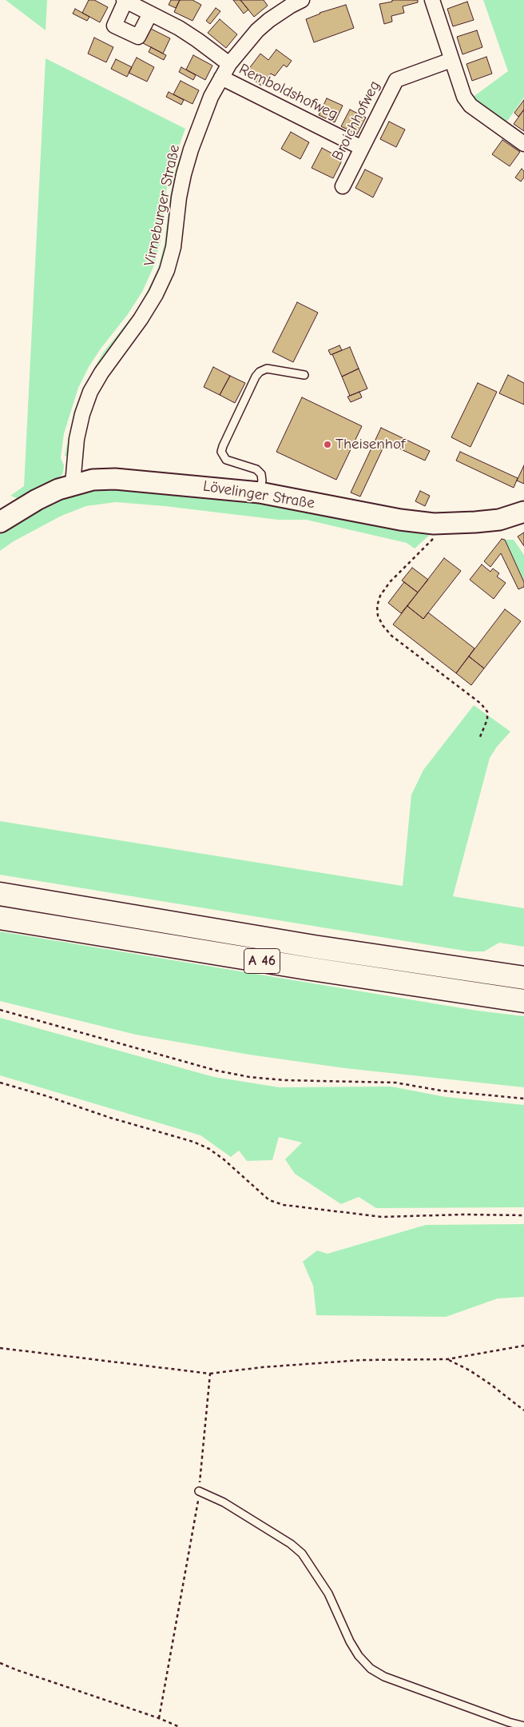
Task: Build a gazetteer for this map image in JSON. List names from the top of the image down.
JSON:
{
  "streets": {
    "highway": ["A 46"],
    "street": [
      "Remboldshofweg",
      "Broichhofweg",
      "Virneburger Straße",
      "Lövelinger Straße"
    ]
  },
  "crossings": [
    ["Remboldshofweg", "Broichhofweg"],
    ["Remboldshofweg", "Virneburger Straße"],
    ["Virneburger Straße", "Lövelinger Straße"]
  ],
  "places": ["Theisenhof"]
}
